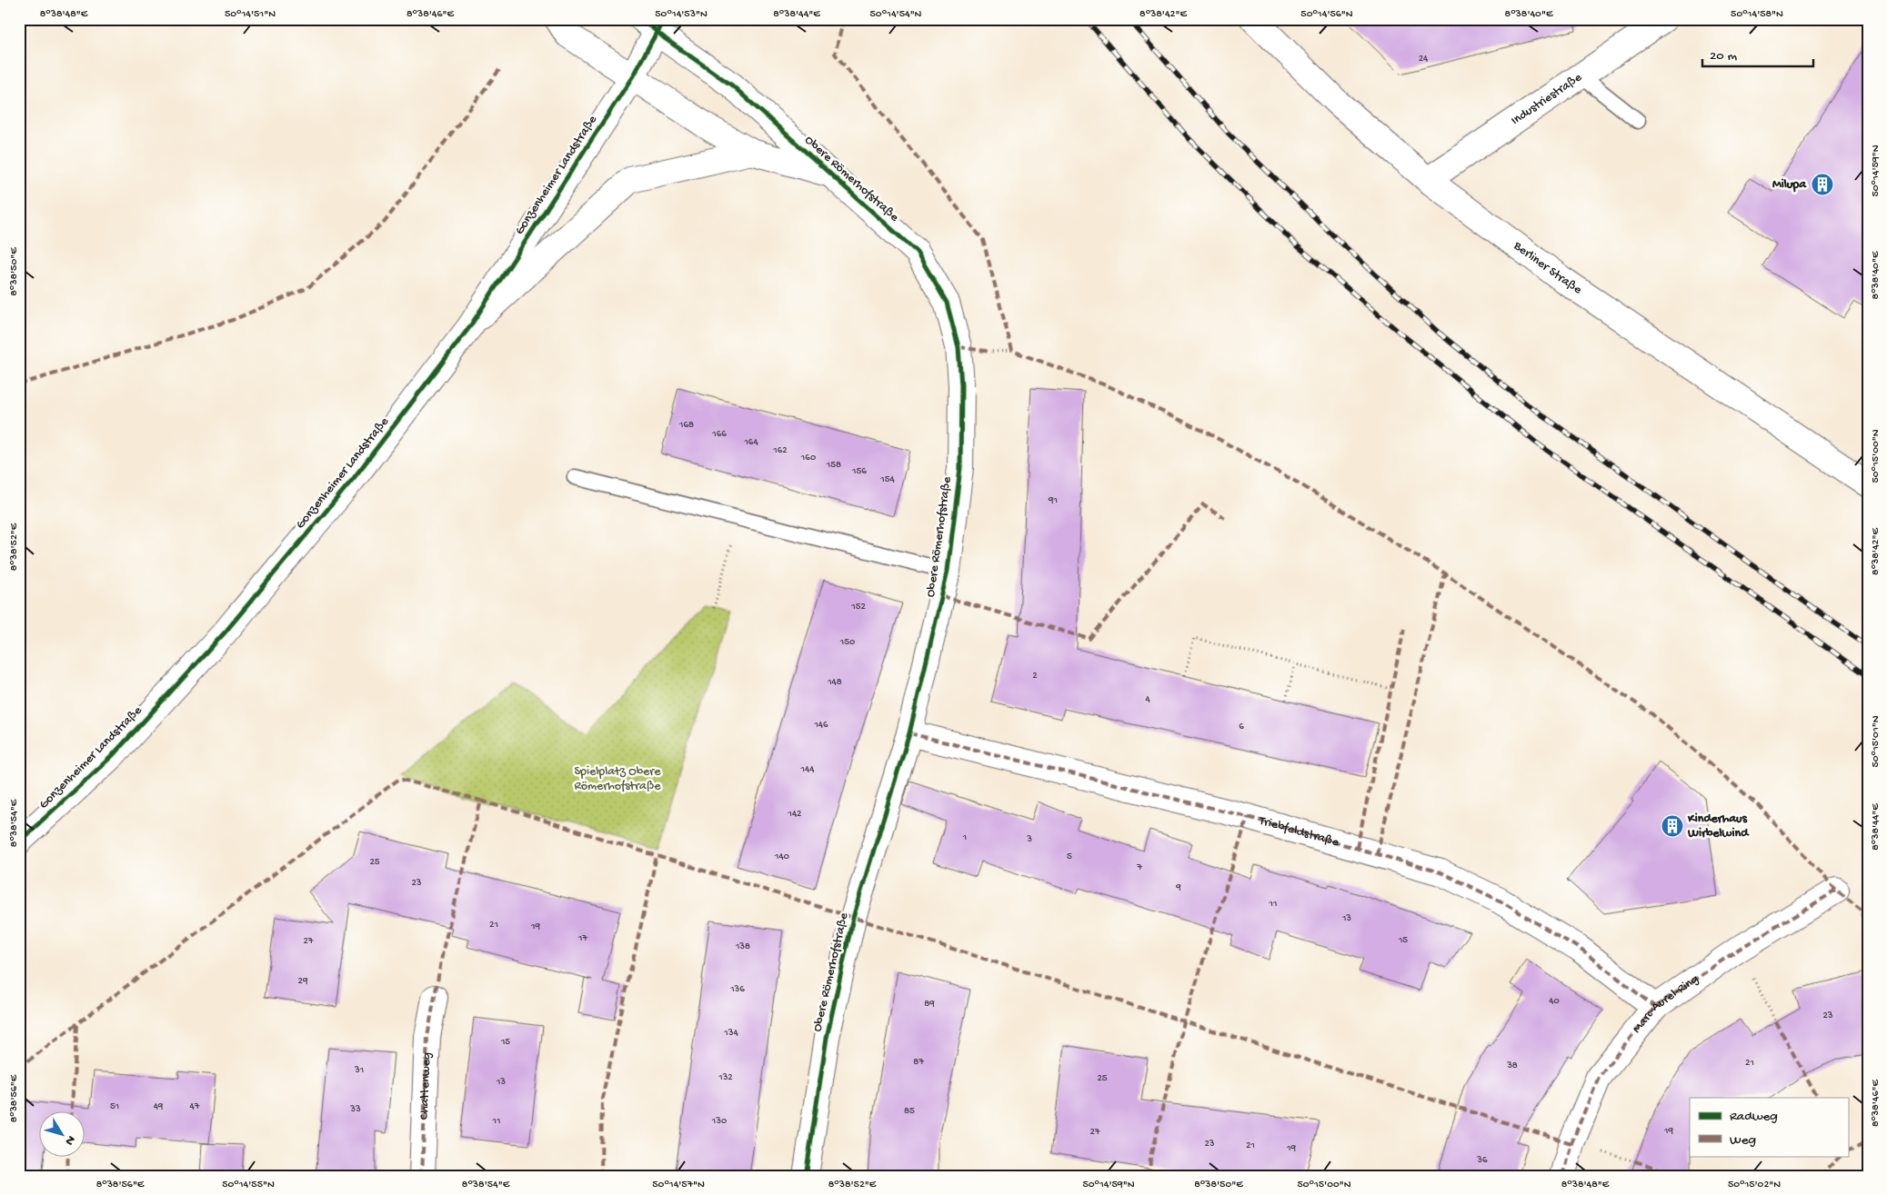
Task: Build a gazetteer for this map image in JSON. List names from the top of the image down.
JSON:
{
  "streets": {
    "street": [
      "Industriestraße",
      "Gonzenheimer Landstraße",
      "Obere Römerhofstraße",
      "Berliner Straße",
      "Triebfeldstraße",
      "Marc-Aurel-Ring",
      "Chattenweg"
    ]
  },
  "crossings": [
    ["Industriestraße", "Berliner Straße"],
    ["Gonzenheimer Landstraße", "Obere Römerhofstraße"],
    ["Obere Römerhofstraße", "Triebfeldstraße"],
    ["Triebfeldstraße", "Marc-Aurel-Ring"]
  ],
  "parks": ["Spielplatz Obere Römerhofstraße"],
  "places": {
    "building": ["Milupa", "Kinderhaus Wirbelwind"]
  },
  "house_numbers": [
    "24",
    "168",
    "166",
    "164",
    "162",
    "160",
    "158",
    "156",
    "154",
    "91",
    "152",
    "150",
    "2",
    "148",
    "4",
    "146",
    "6",
    "144",
    "142",
    "1",
    "3",
    "140",
    "5",
    "25",
    "7",
    "23",
    "9",
    "11",
    "13",
    "21",
    "19",
    "17",
    "15",
    "27",
    "138",
    "29",
    "136",
    "40",
    "89",
    "23",
    "134",
    "15",
    "87",
    "21",
    "38",
    "31",
    "132",
    "25",
    "13",
    "51",
    "49",
    "47",
    "33",
    "85",
    "11",
    "130",
    "19",
    "27",
    "23",
    "21",
    "19",
    "36"
  ],
  "legend": ["Radweg", "Weg"],
  "scale_bar": "20 m",
  "north": "bottom right",
  "coordinates": [
    "8°38'48\"E",
    "50°14'51\"N",
    "8°38'46\"E",
    "50°14'53\"N",
    "8°38'44\"E",
    "50°14'54\"N",
    "8°38'42\"E",
    "50°14'56\"N",
    "8°38'40\"E",
    "50°14'58\"N",
    "50°14'59\"N",
    "8°38'50\"E",
    "50°15'00\"N",
    "8°38'52\"E",
    "50°15'01\"N",
    "8°38'54\"E",
    "8°38'56\"E",
    "50°14'55\"N",
    "50°14'57\"N",
    "50°15'02\"N"
  ]
}
